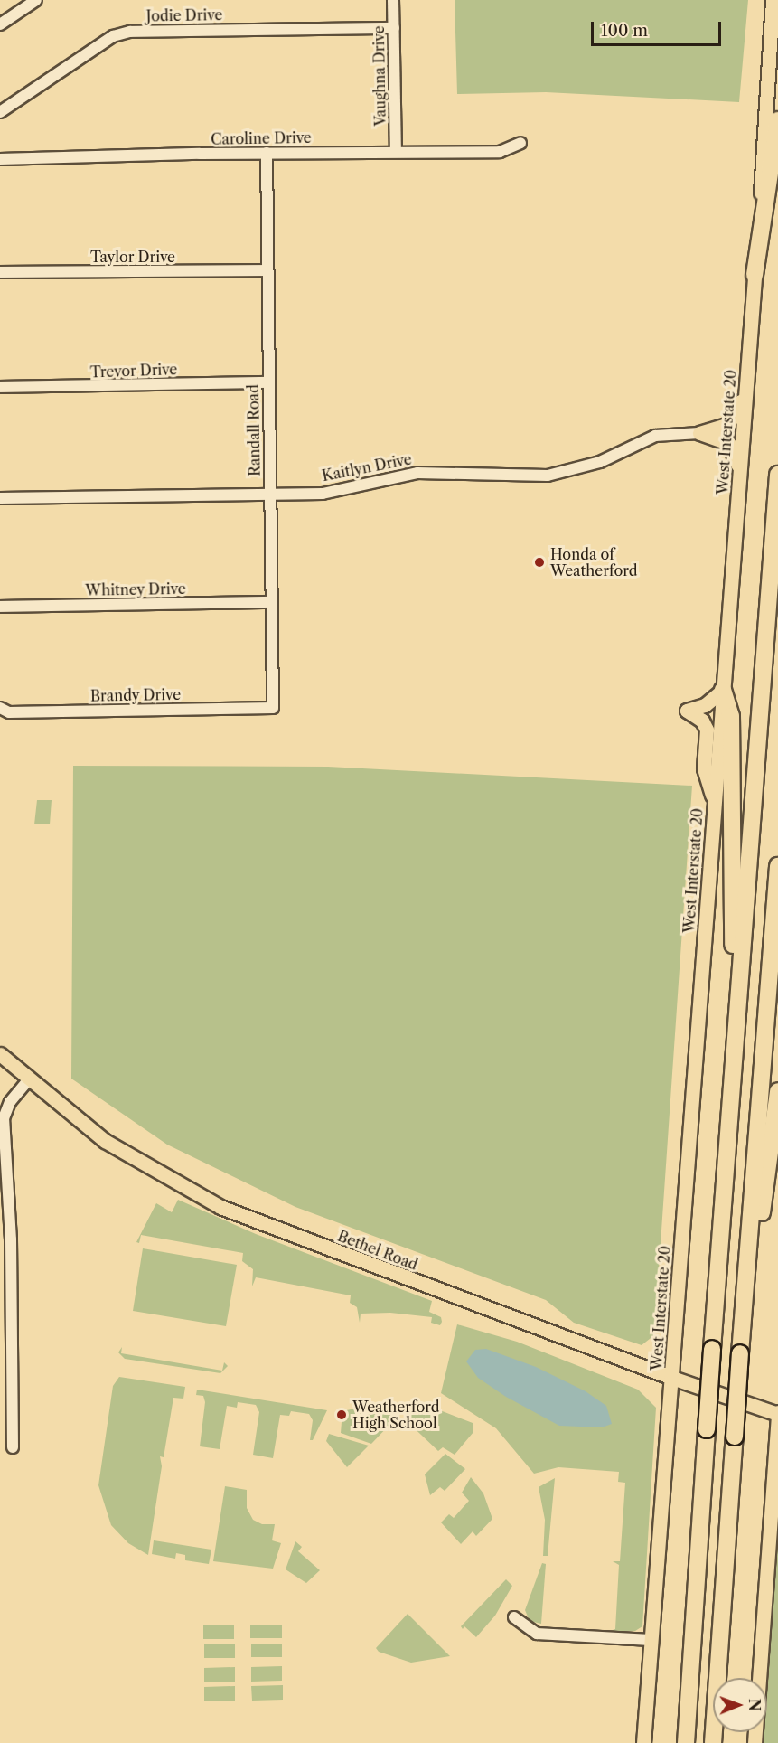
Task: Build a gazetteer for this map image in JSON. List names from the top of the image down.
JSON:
{
  "streets": {
    "main road": ["West Interstate 20", "Kaitlyn Drive", "Bethel Road"],
    "street": [
      "Jodie Drive",
      "Vaughna Drive",
      "Caroline Drive",
      "Taylor Drive",
      "Trevor Drive",
      "Randall Road",
      "Whitney Drive",
      "Brandy Drive"
    ]
  },
  "crossings": [
    ["Jodie Drive", "Vaughna Drive"],
    ["Vaughna Drive", "Caroline Drive"],
    ["Caroline Drive", "Randall Road"],
    ["Taylor Drive", "Randall Road"],
    ["Trevor Drive", "Randall Road"],
    ["Randall Road", "Kaitlyn Drive"],
    ["Randall Road", "Whitney Drive"],
    ["Randall Road", "Brandy Drive"],
    ["West Interstate 20", "Kaitlyn Drive"],
    ["West Interstate 20", "Bethel Road"]
  ],
  "places": ["Honda of Weatherford", "Weatherford High School"],
  "scale_bar": "100 m",
  "north": "right"
}
